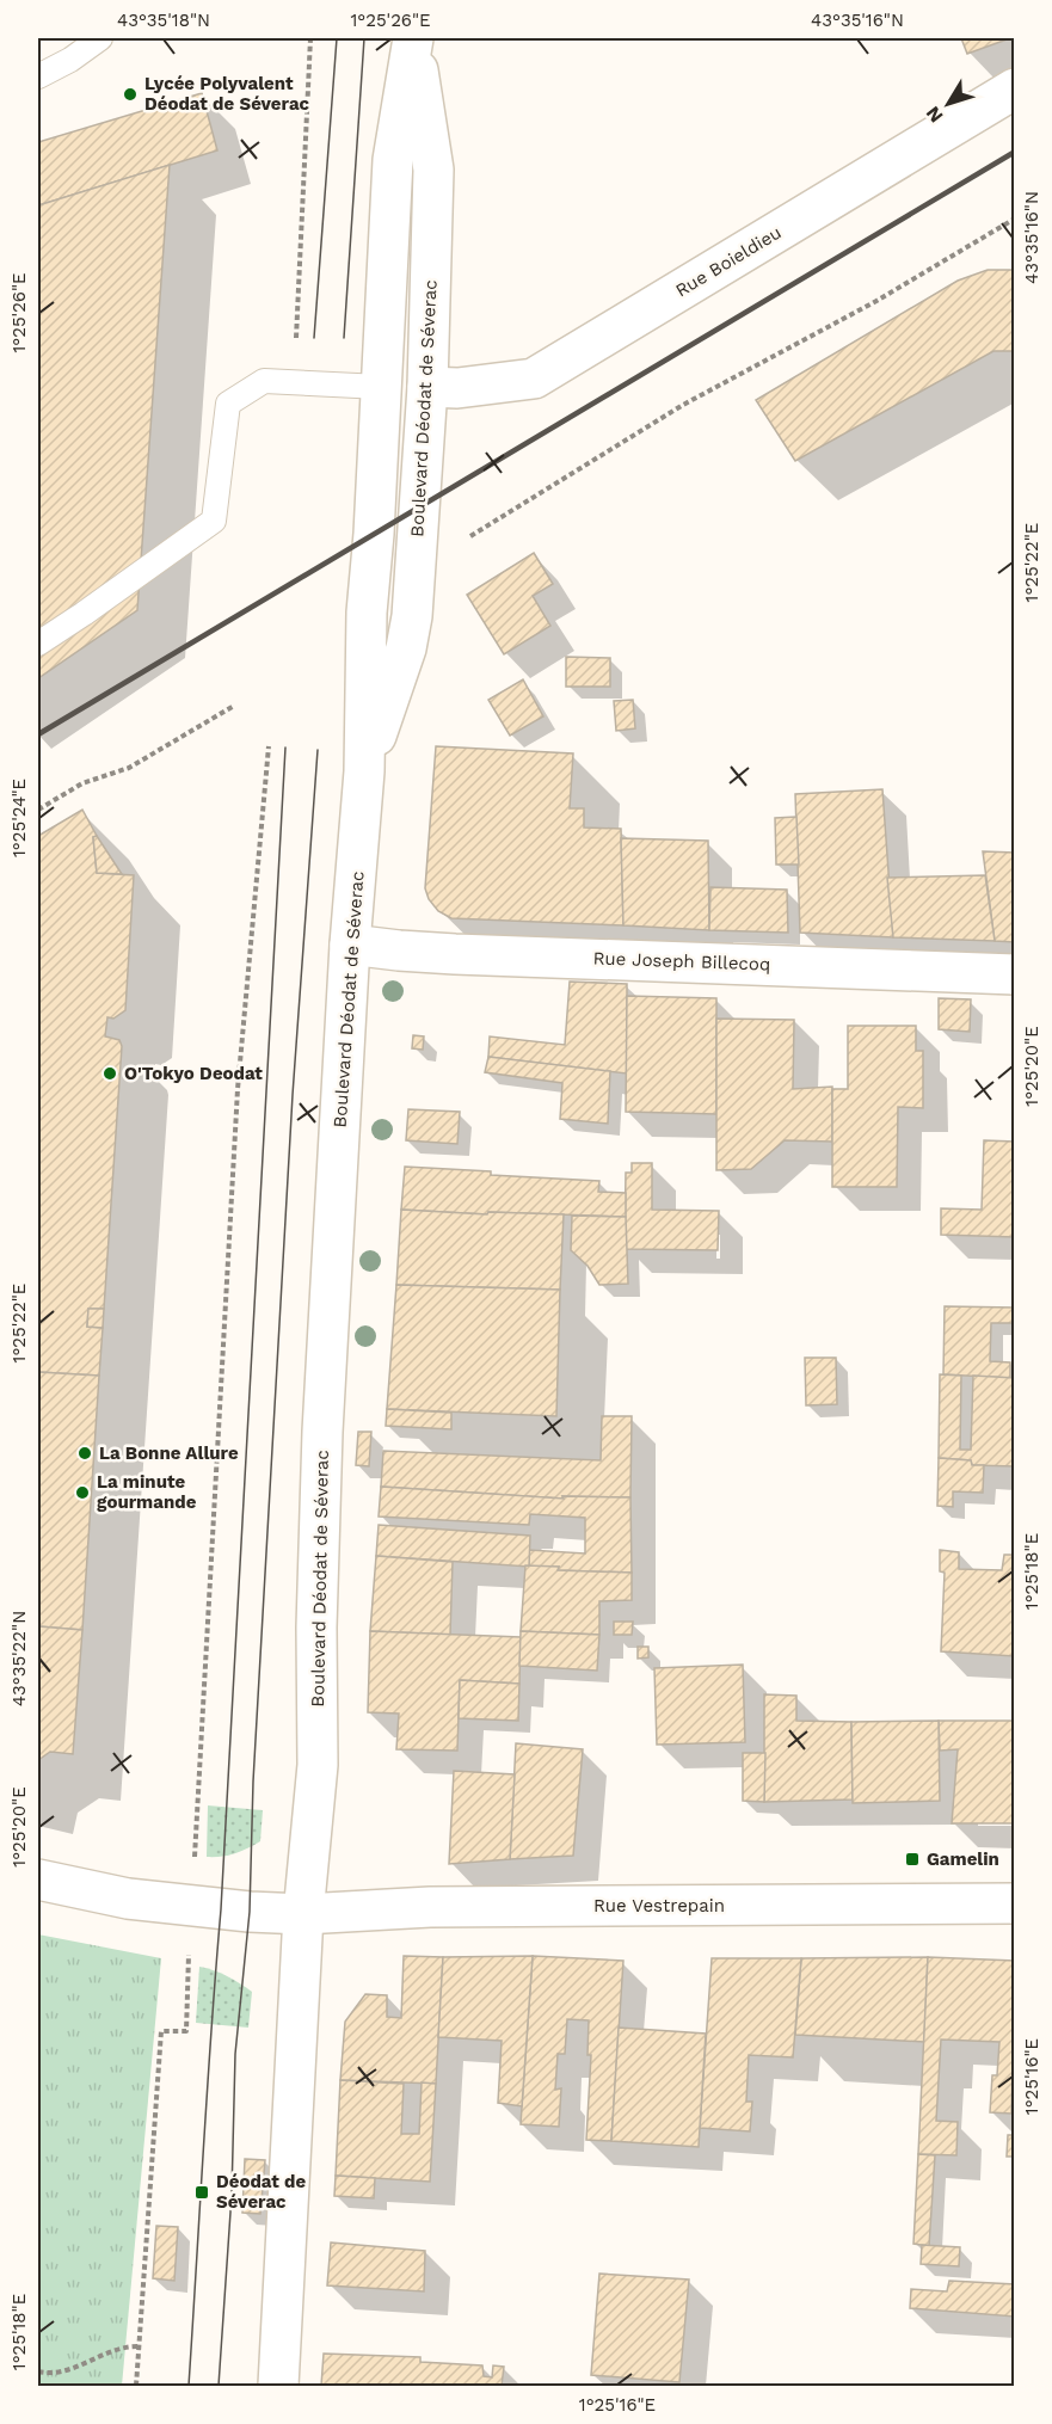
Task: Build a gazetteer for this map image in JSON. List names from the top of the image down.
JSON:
{
  "streets": {
    "main road": [
      "Rue Boieldieu",
      "Boulevard Déodat de Séverac",
      "Rue Joseph Billecoq",
      "Rue Vestrepain"
    ]
  },
  "crossings": [
    ["Rue Boieldieu", "Boulevard Déodat de Séverac"],
    ["Boulevard Déodat de Séverac", "Rue Joseph Billecoq"],
    ["Boulevard Déodat de Séverac", "Rue Vestrepain"]
  ],
  "places": {
    "other": [
      "Lycée Polyvalent Déodat de Séverac",
      "O'Tokyo Deodat",
      "La Bonne Allure",
      "La minute gourmande"
    ],
    "transit": ["Gamelin", "Déodat de Séverac"]
  },
  "north": "bottom left",
  "coordinates": [
    "43°35'18\"N",
    "1°25'26\"E",
    "43°35'16\"N",
    "1°25'22\"E",
    "1°25'24\"E",
    "1°25'20\"E",
    "1°25'18\"E",
    "43°35'22\"N",
    "1°25'16\"E"
  ]
}
